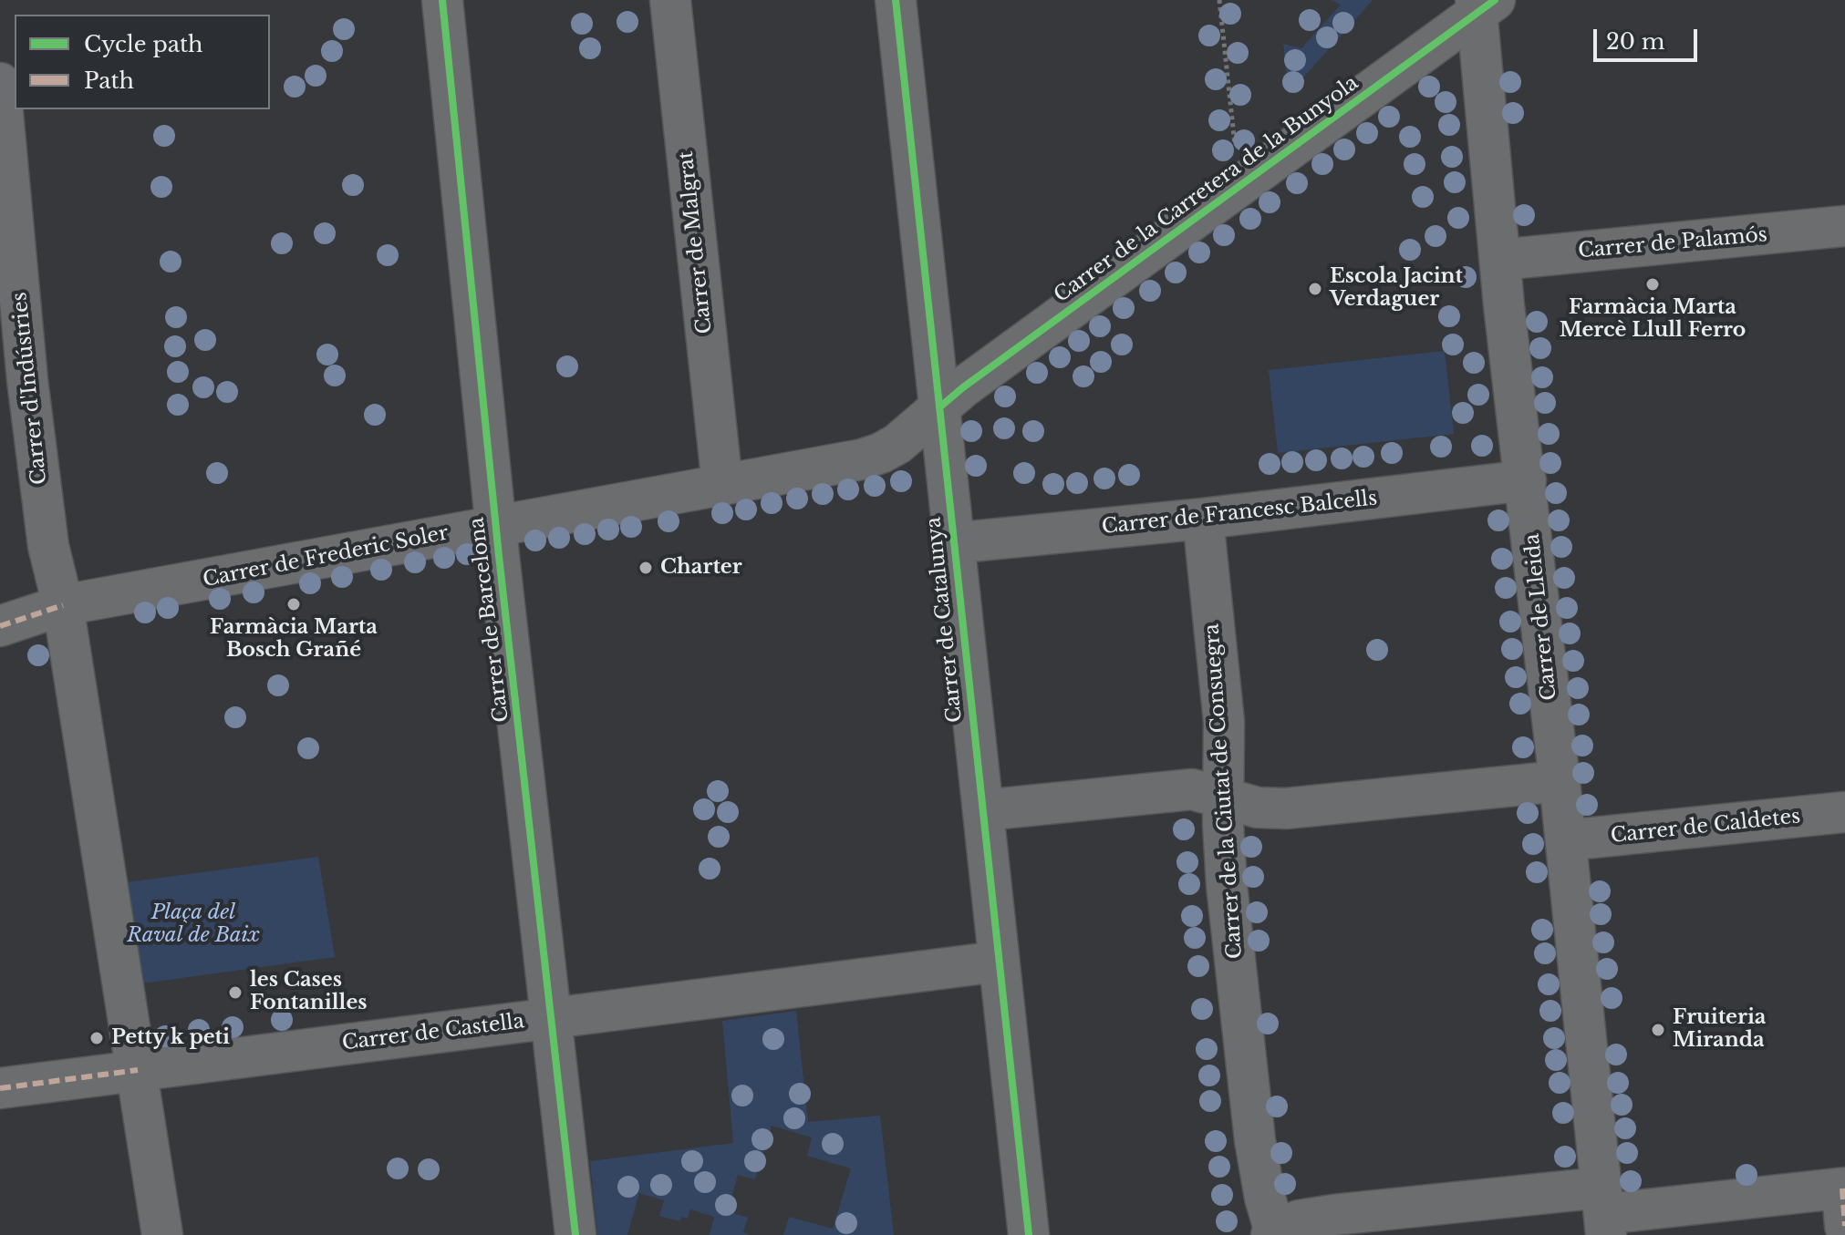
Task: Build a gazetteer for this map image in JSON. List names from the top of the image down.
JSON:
{
  "streets": {
    "street": [
      "Carrer de la Carretera de la Bunyola",
      "Carrer de Malgrat",
      "Carrer de Palamós",
      "Carrer d'Indústries",
      "Carrer de Francesc Balcells",
      "Carrer de Frederic Soler",
      "Carrer de Lleida",
      "Carrer de Barcelona",
      "Carrer de Catalunya",
      "Carrer de la Ciutat de Consuegra",
      "Carrer de Caldetes",
      "Carrer de Castella"
    ]
  },
  "crossings": [
    ["Carrer de la Carretera de la Bunyola", "Carrer de Frederic Soler"],
    ["Carrer de la Carretera de la Bunyola", "Carrer de Lleida"],
    ["Carrer de la Carretera de la Bunyola", "Carrer de Catalunya"],
    ["Carrer de Malgrat", "Carrer de Frederic Soler"],
    ["Carrer de Palamós", "Carrer de Lleida"],
    ["Carrer d'Indústries", "Carrer de Frederic Soler"],
    ["Carrer d'Indústries", "Carrer de Castella"],
    ["Carrer de Francesc Balcells", "Carrer de Lleida"],
    ["Carrer de Francesc Balcells", "Carrer de Catalunya"],
    ["Carrer de Francesc Balcells", "Carrer de la Ciutat de Consuegra"],
    ["Carrer de Frederic Soler", "Carrer de Barcelona"],
    ["Carrer de Frederic Soler", "Carrer de Catalunya"],
    ["Carrer de Lleida", "Carrer de Caldetes"],
    ["Carrer de Barcelona", "Carrer de Castella"],
    ["Carrer de Catalunya", "Carrer de Castella"]
  ],
  "parks": ["Plaça del Raval de Baix"],
  "places": [
    "Farmàcia Marta Mercè Llull Ferro",
    "Escola Jacint Verdaguer",
    "Charter",
    "Farmàcia Marta Bosch Grañé",
    "les Cases Fontanilles",
    "Fruiteria Miranda",
    "Petty k peti"
  ],
  "legend": ["Cycle path", "Path"],
  "scale_bar": "20 m"
}
